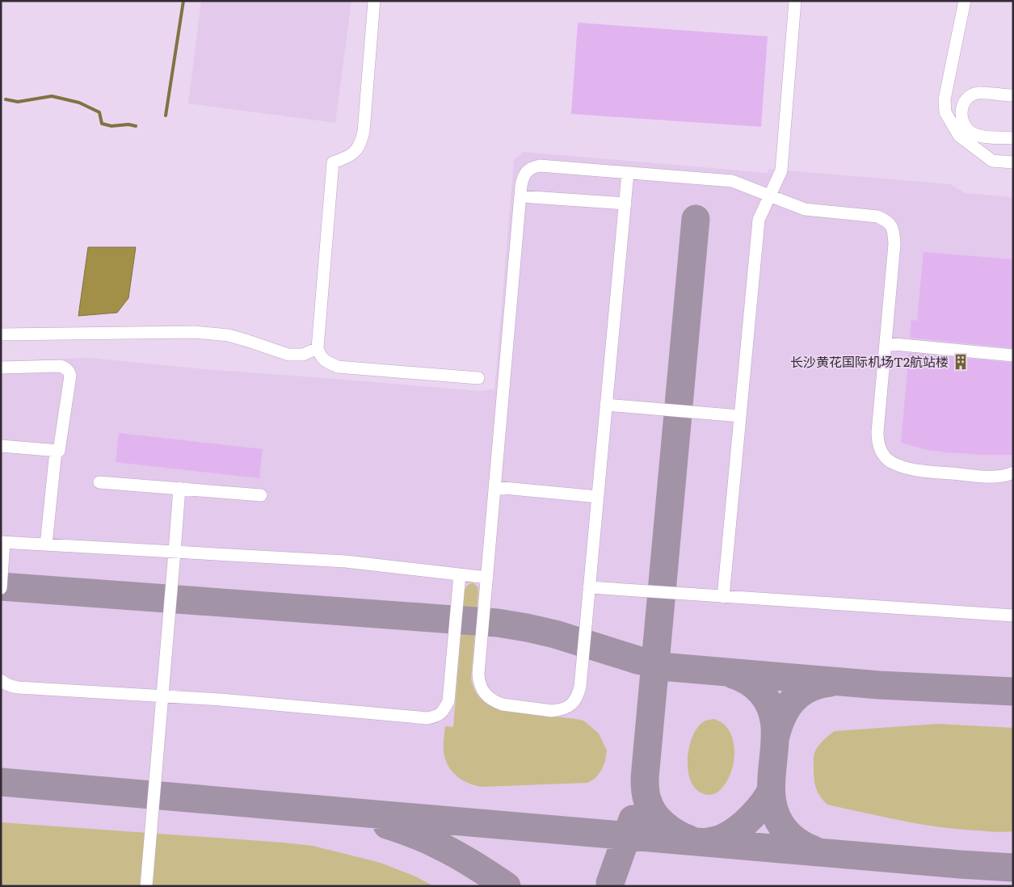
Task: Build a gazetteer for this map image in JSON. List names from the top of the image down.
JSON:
{
  "places": {
    "building": ["长沙黄花国际机场T2航站楼"]
  }
}
